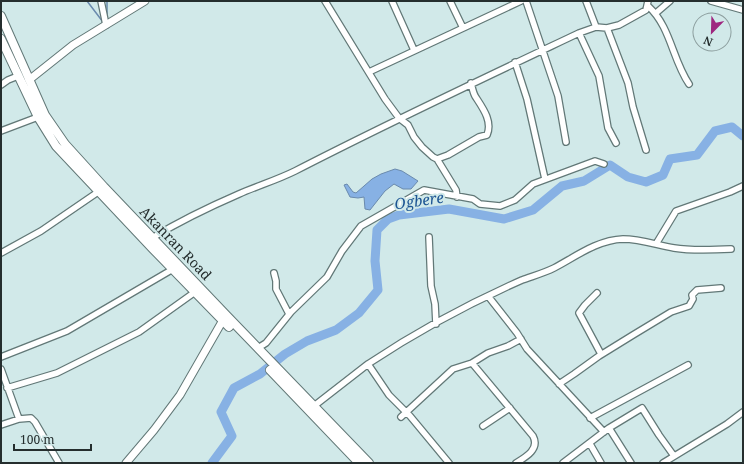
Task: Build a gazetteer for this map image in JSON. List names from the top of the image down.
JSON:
{
  "streets": {
    "main road": ["Akanran Road"]
  },
  "water": ["Ogbere"],
  "scale_bar": "100 m",
  "north": "bottom left"
}
